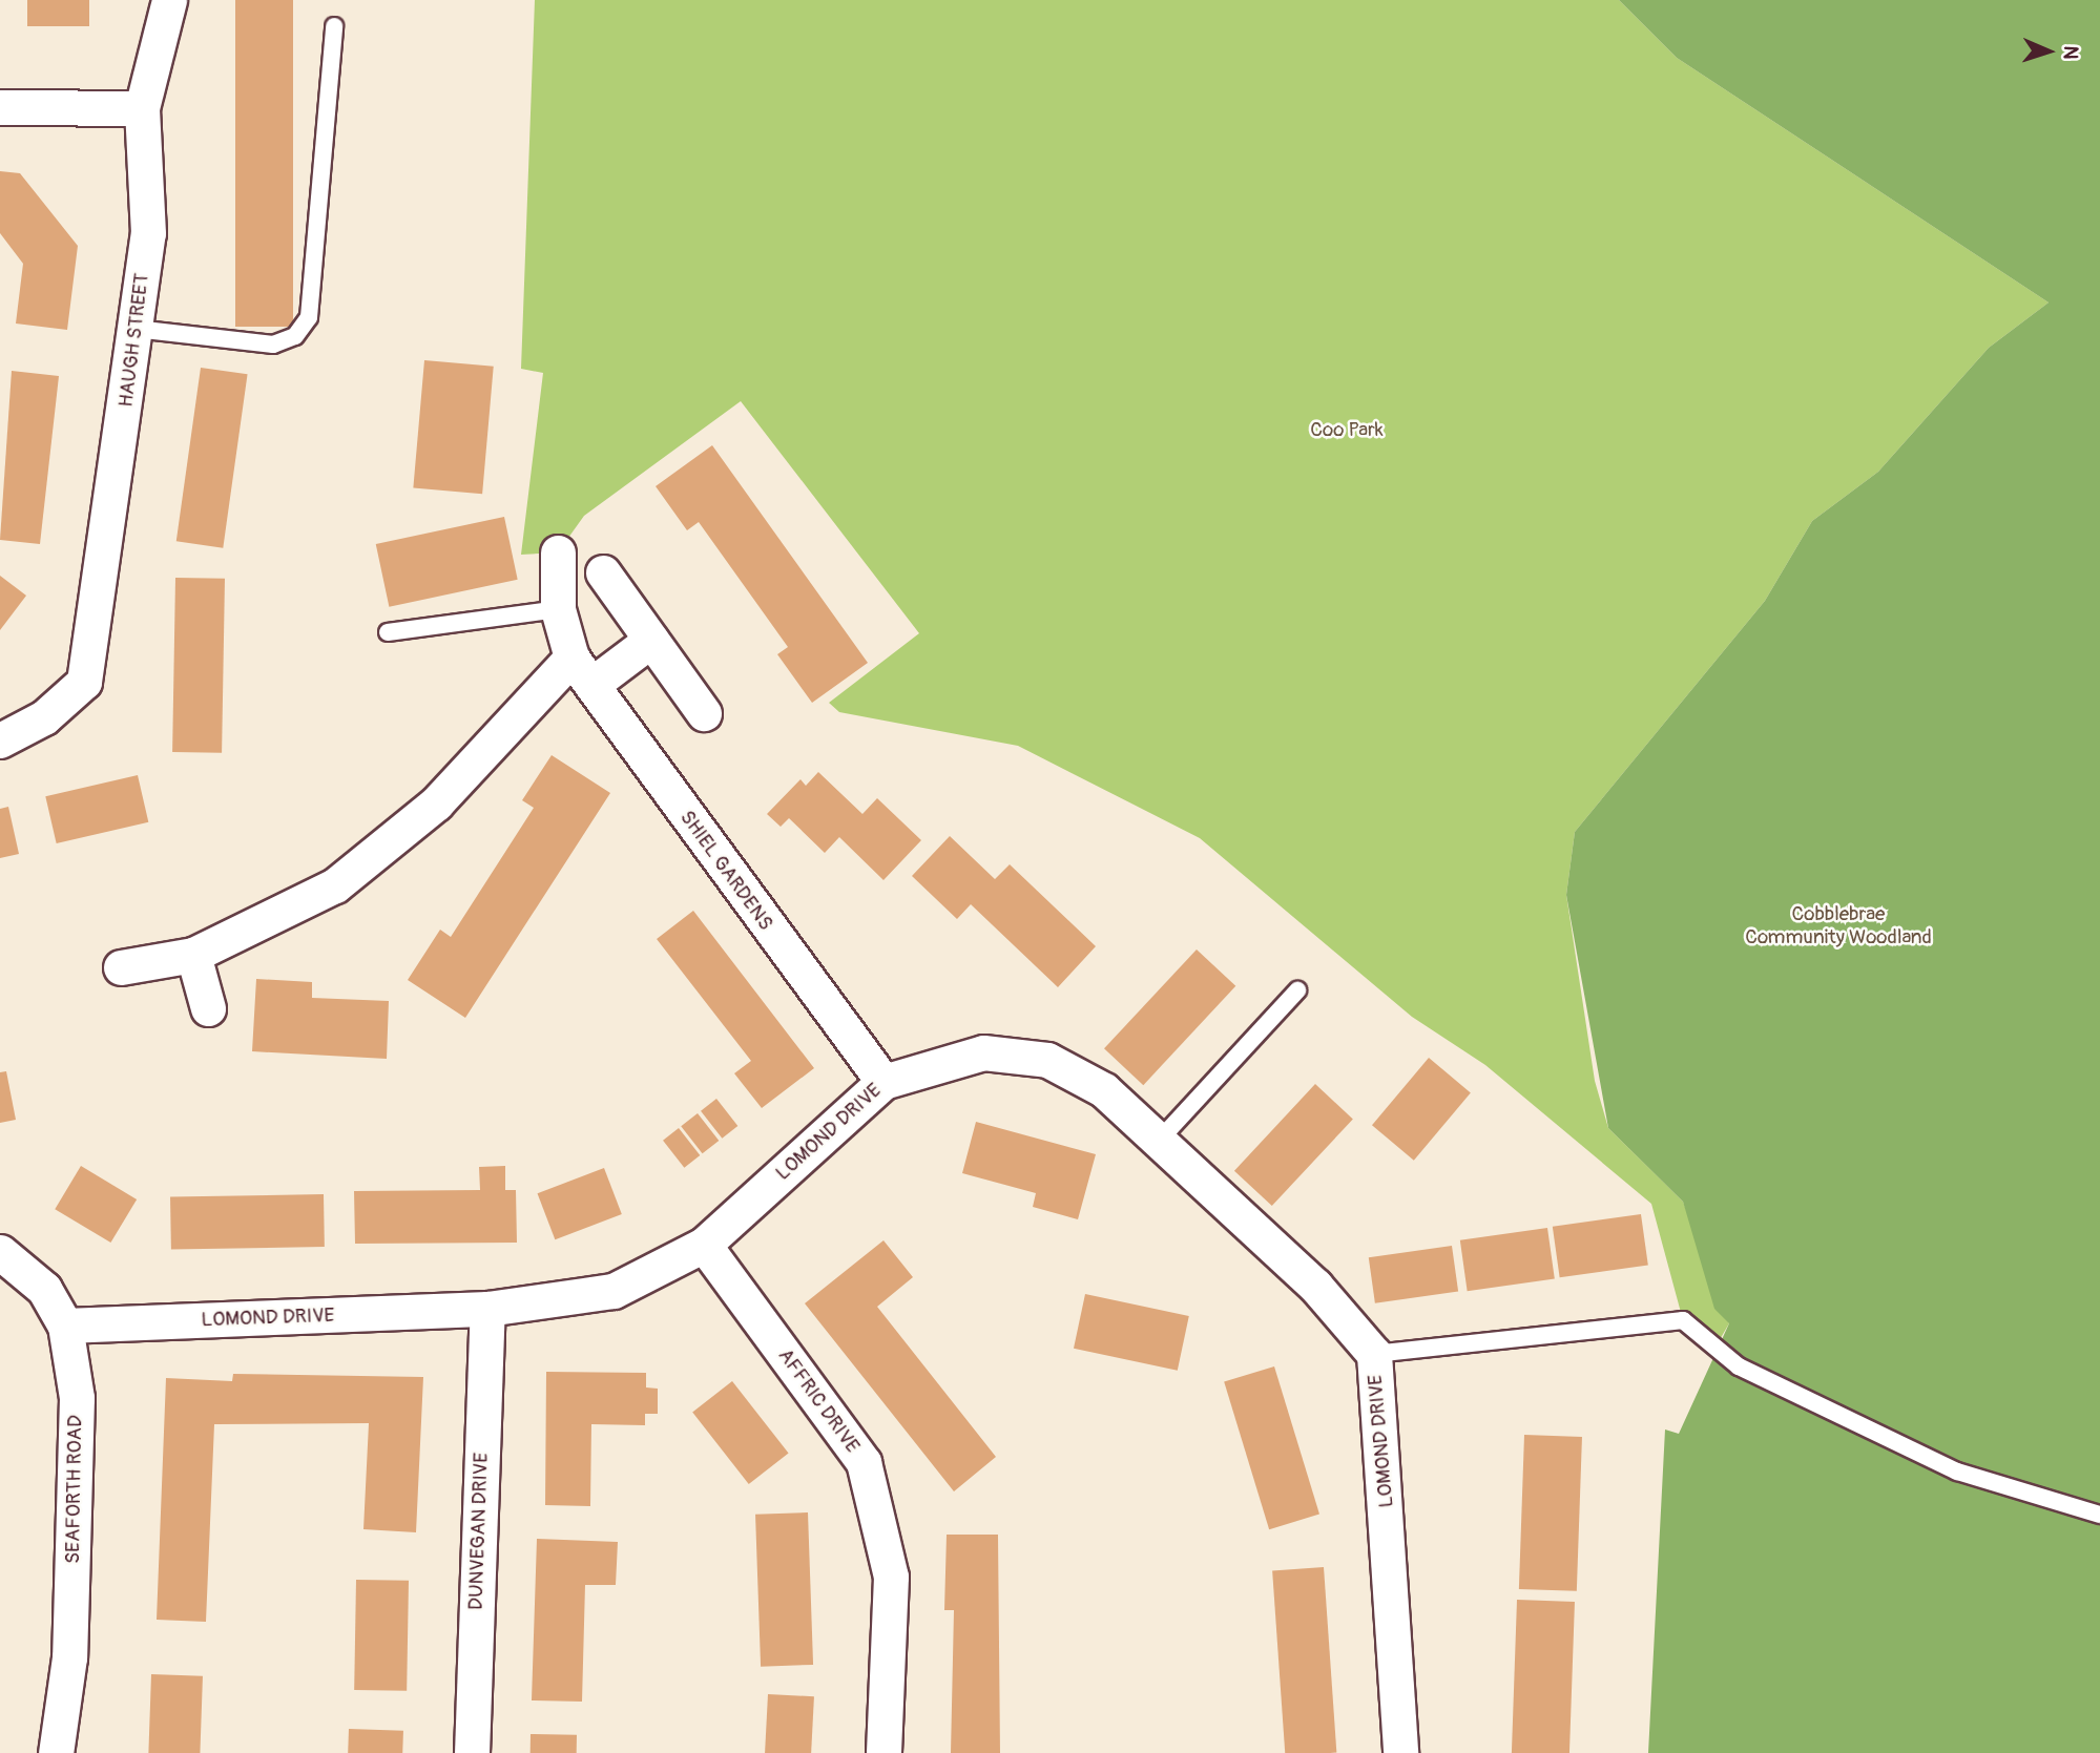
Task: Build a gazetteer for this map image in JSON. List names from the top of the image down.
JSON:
{
  "streets": {
    "street": [
      "HAUGH STREET",
      "SHIEL GARDENS",
      "LOMOND DRIVE",
      "AFFRIC DRIVE",
      "SEAFORTH ROAD",
      "DUNVEGAN DRIVE"
    ]
  },
  "crossings": [
    ["SHIEL GARDENS", "LOMOND DRIVE"],
    ["LOMOND DRIVE", "AFFRIC DRIVE"],
    ["LOMOND DRIVE", "SEAFORTH ROAD"],
    ["LOMOND DRIVE", "DUNVEGAN DRIVE"]
  ],
  "parks": ["Coo Park", "Cobblebrae Community Woodland"],
  "north": "right"
}
